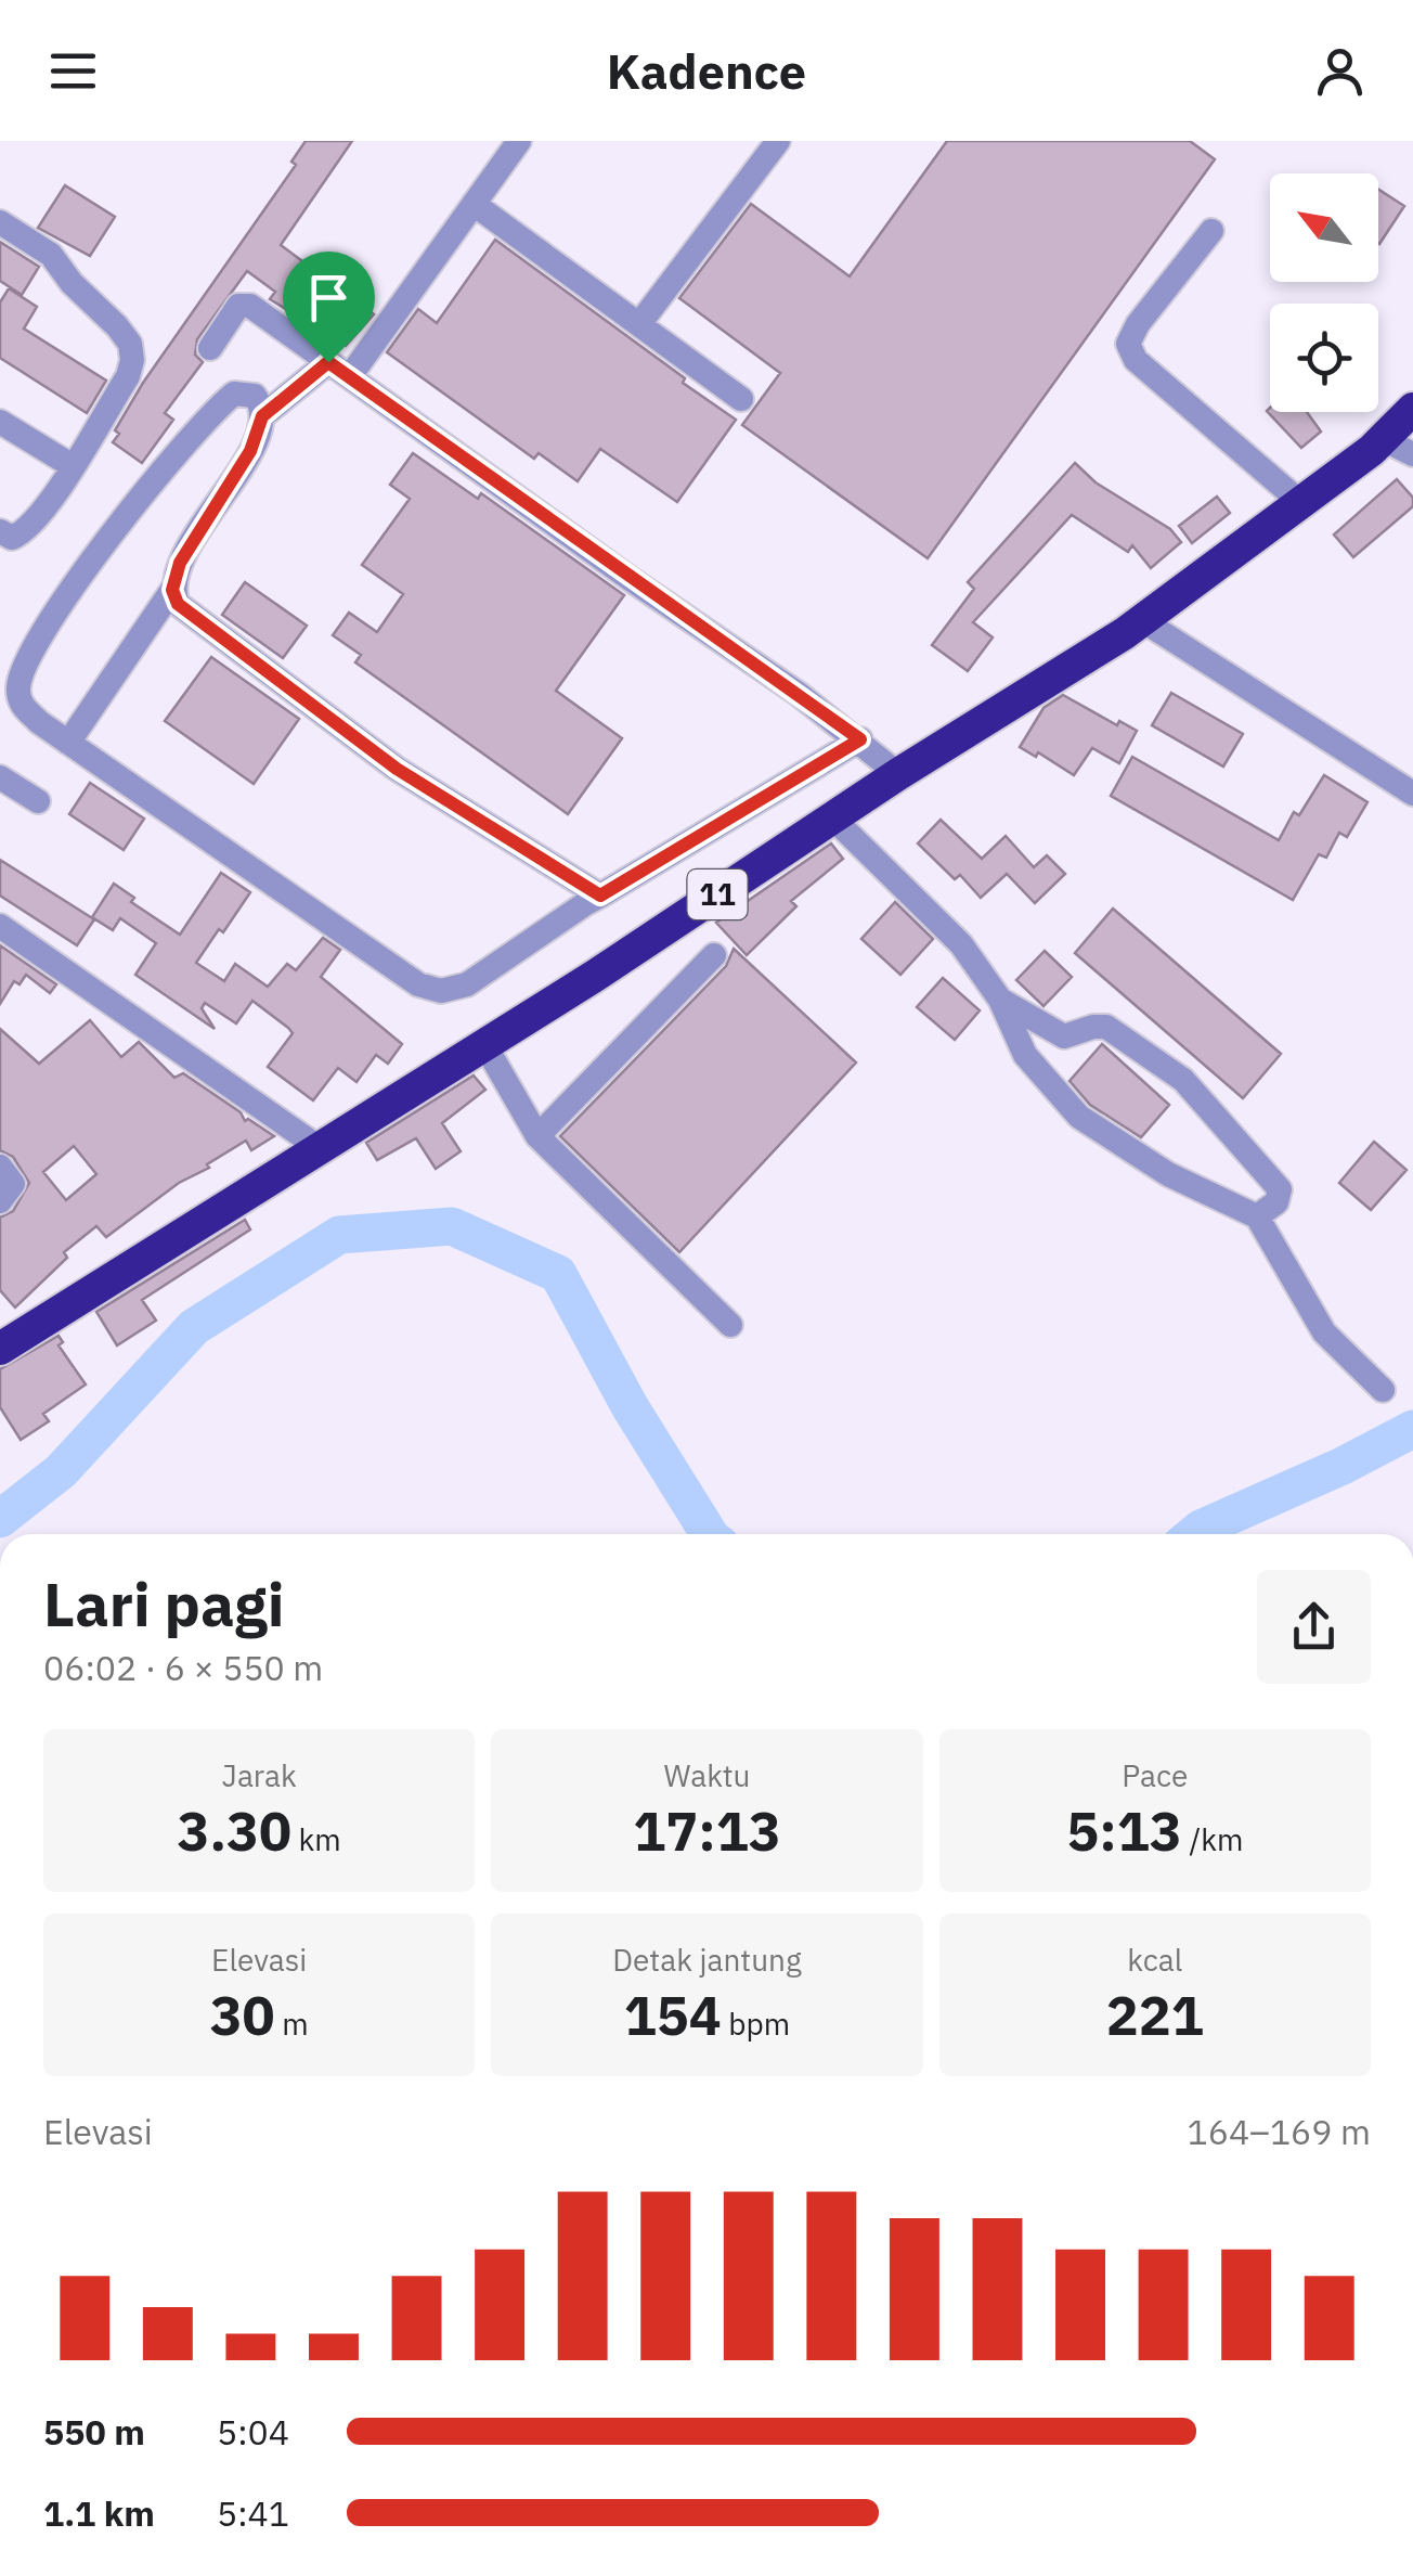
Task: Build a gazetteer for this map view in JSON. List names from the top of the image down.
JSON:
{
  "streets": {
    "highway": ["11"]
  },
  "north": "top left",
  "page": {
    "header": "Kadence",
    "heading": ["Lari pagi", "06:02 · 6 × 550 m"],
    "stats": [
      ["Jarak", "3.30 km"],
      ["Waktu", "17:13"],
      ["Pace", "5:13 /km"],
      ["Elevasi", "30 m"],
      ["Detak jantung", "154 bpm"],
      ["kcal", "221"]
    ],
    "chart": ["Elevasi", "164–169 m"],
    "list": [
      {
        "name": "550 m",
        "note": "5:04"
      },
      {
        "name": "1.1 km",
        "note": "5:41"
      }
    ]
  }
}
